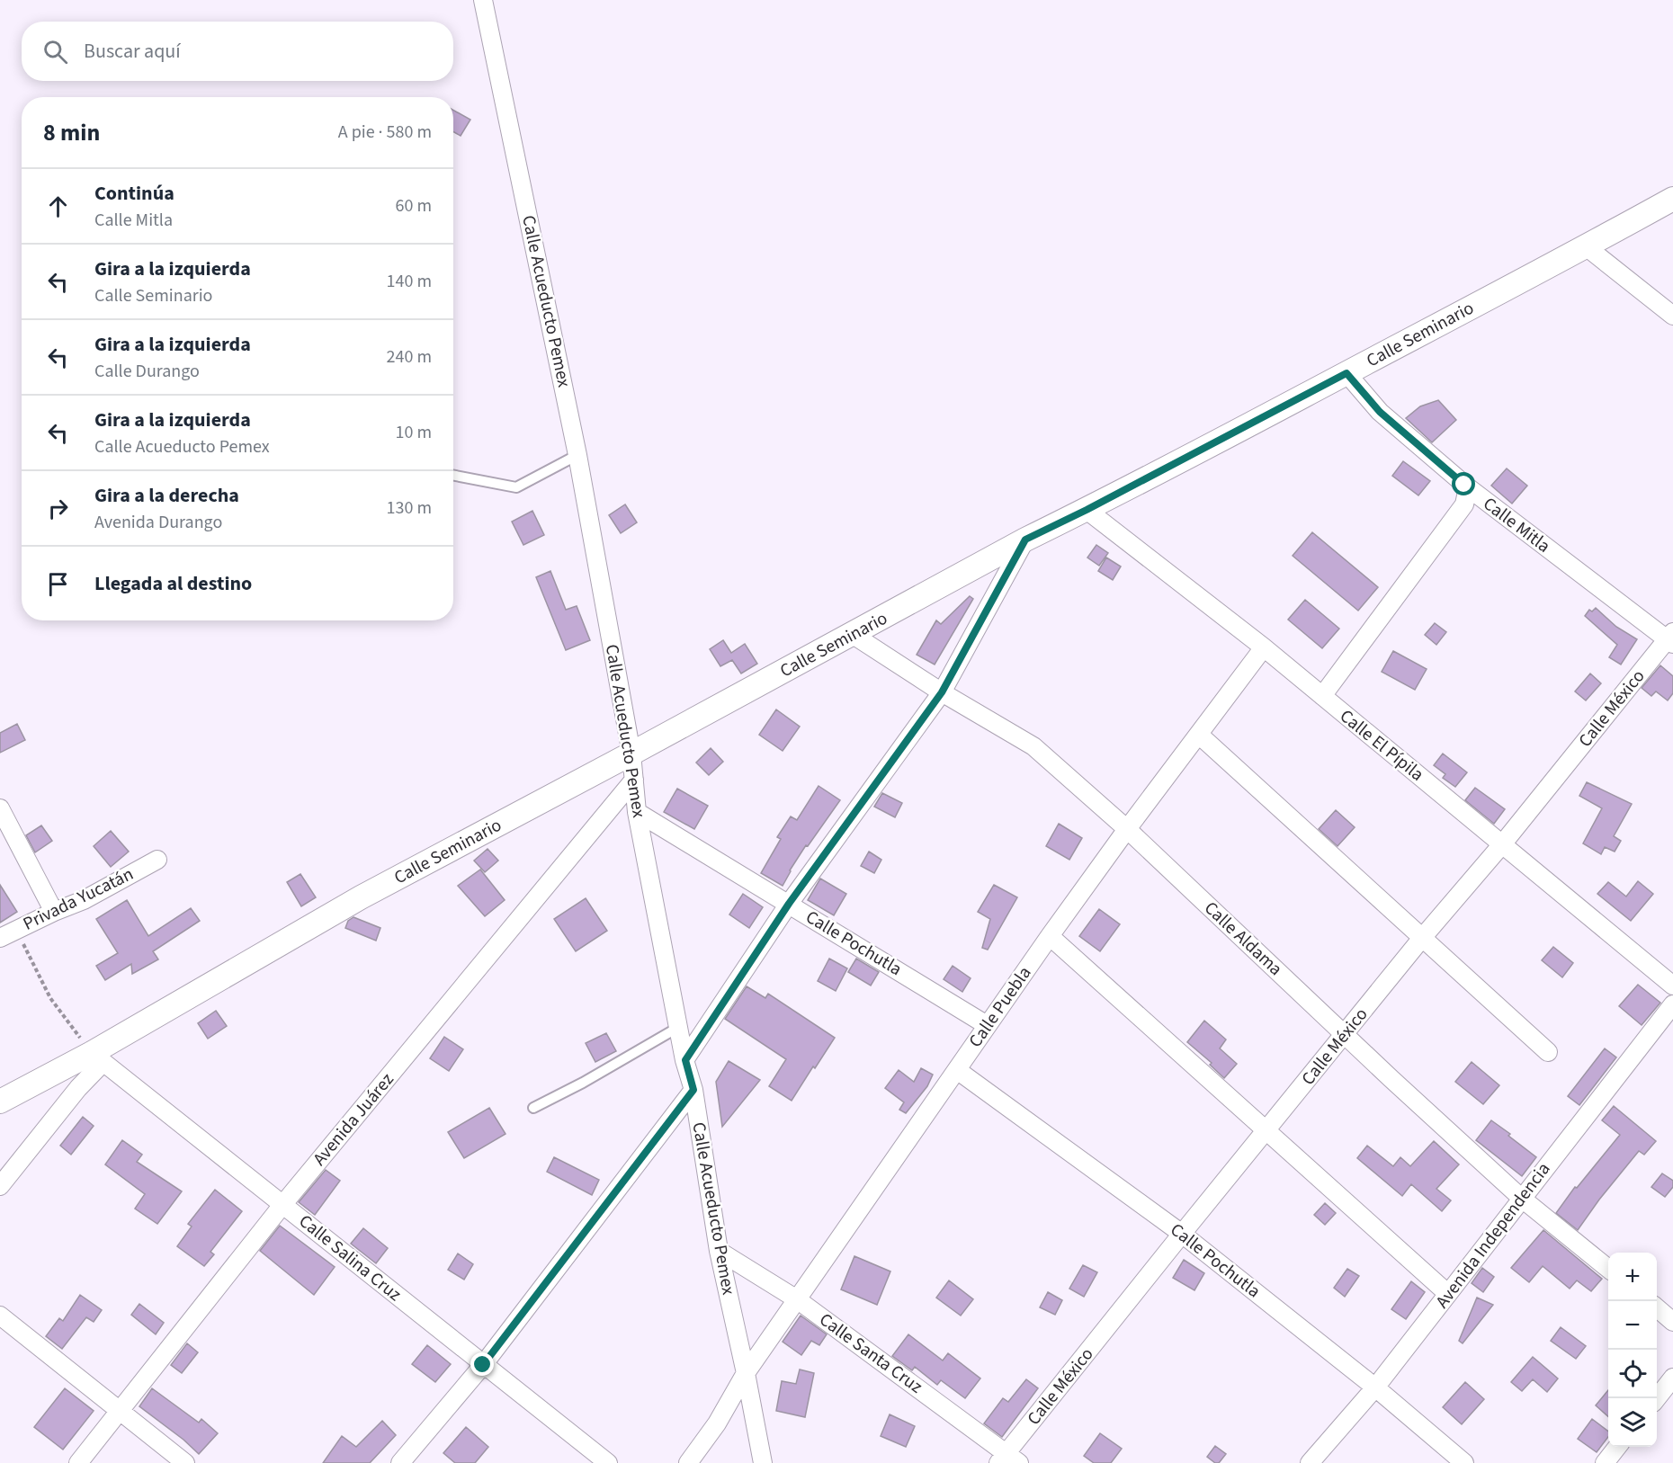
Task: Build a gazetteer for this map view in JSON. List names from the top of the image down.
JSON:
{
  "streets": {
    "street": [
      "Calle Acueducto Pemex",
      "Calle Seminario",
      "Calle Mitla",
      "Calle México",
      "Calle El Pípila",
      "Privada Yucatán",
      "Calle Aldama",
      "Calle Pochutla",
      "Calle Puebla",
      "Avenida Juárez",
      "Avenida Independencia",
      "Calle Salina Cruz",
      "Calle Santa Cruz"
    ]
  },
  "crossings": [
    ["Calle Acueducto Pemex", "Calle Seminario"],
    ["Calle Acueducto Pemex", "Calle Pochutla"],
    ["Calle Acueducto Pemex", "Calle Puebla"],
    ["Calle Acueducto Pemex", "Avenida Juárez"],
    ["Calle Acueducto Pemex", "Calle Santa Cruz"],
    ["Calle Seminario", "Calle Mitla"],
    ["Calle Seminario", "Calle El Pípila"],
    ["Calle Seminario", "Calle Aldama"],
    ["Calle Seminario", "Calle Salina Cruz"],
    ["Calle Mitla", "Calle México"],
    ["Calle México", "Calle El Pípila"],
    ["Calle México", "Calle Aldama"],
    ["Calle México", "Calle Pochutla"],
    ["Calle México", "Calle Santa Cruz"],
    ["Calle El Pípila", "Calle Puebla"],
    ["Calle Aldama", "Calle Puebla"],
    ["Calle Aldama", "Avenida Independencia"],
    ["Calle Pochutla", "Calle Puebla"],
    ["Calle Pochutla", "Avenida Independencia"],
    ["Calle Puebla", "Calle Santa Cruz"],
    ["Avenida Juárez", "Calle Salina Cruz"]
  ],
  "page": {
    "search": "Buscar aquí",
    "heading": ["8 min", "A pie · 580 m"],
    "list": [
      ["Continúa", "Calle Mitla", "60 m"],
      ["Gira a la izquierda", "Calle Seminario", "140 m"],
      ["Gira a la izquierda", "Calle Durango", "240 m"],
      ["Gira a la izquierda", "Calle Acueducto Pemex", "10 m"],
      ["Gira a la derecha", "Avenida Durango", "130 m"],
      "Llegada al destino"
    ],
    "map_buttons": ["+", "−"]
  }
}
